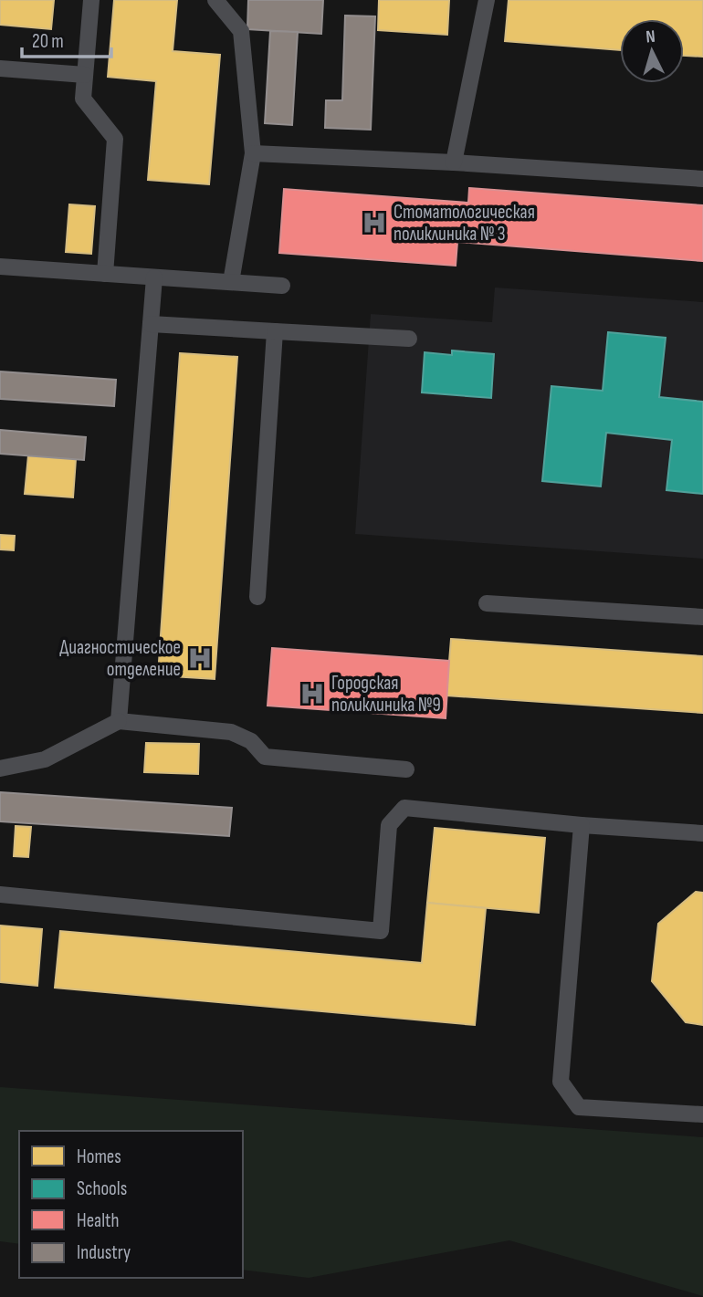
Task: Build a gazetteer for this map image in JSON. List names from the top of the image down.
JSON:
{
  "places": {
    "hospital": ["Стоматологическая поликлиника № 3", "Диагностическое отделение", "Городская поликлиника №9"]
  },
  "legend": [
    "Homes",
    "Schools",
    "Health",
    "Industry"
  ],
  "scale_bar": "20 m",
  "north": "top"
}
